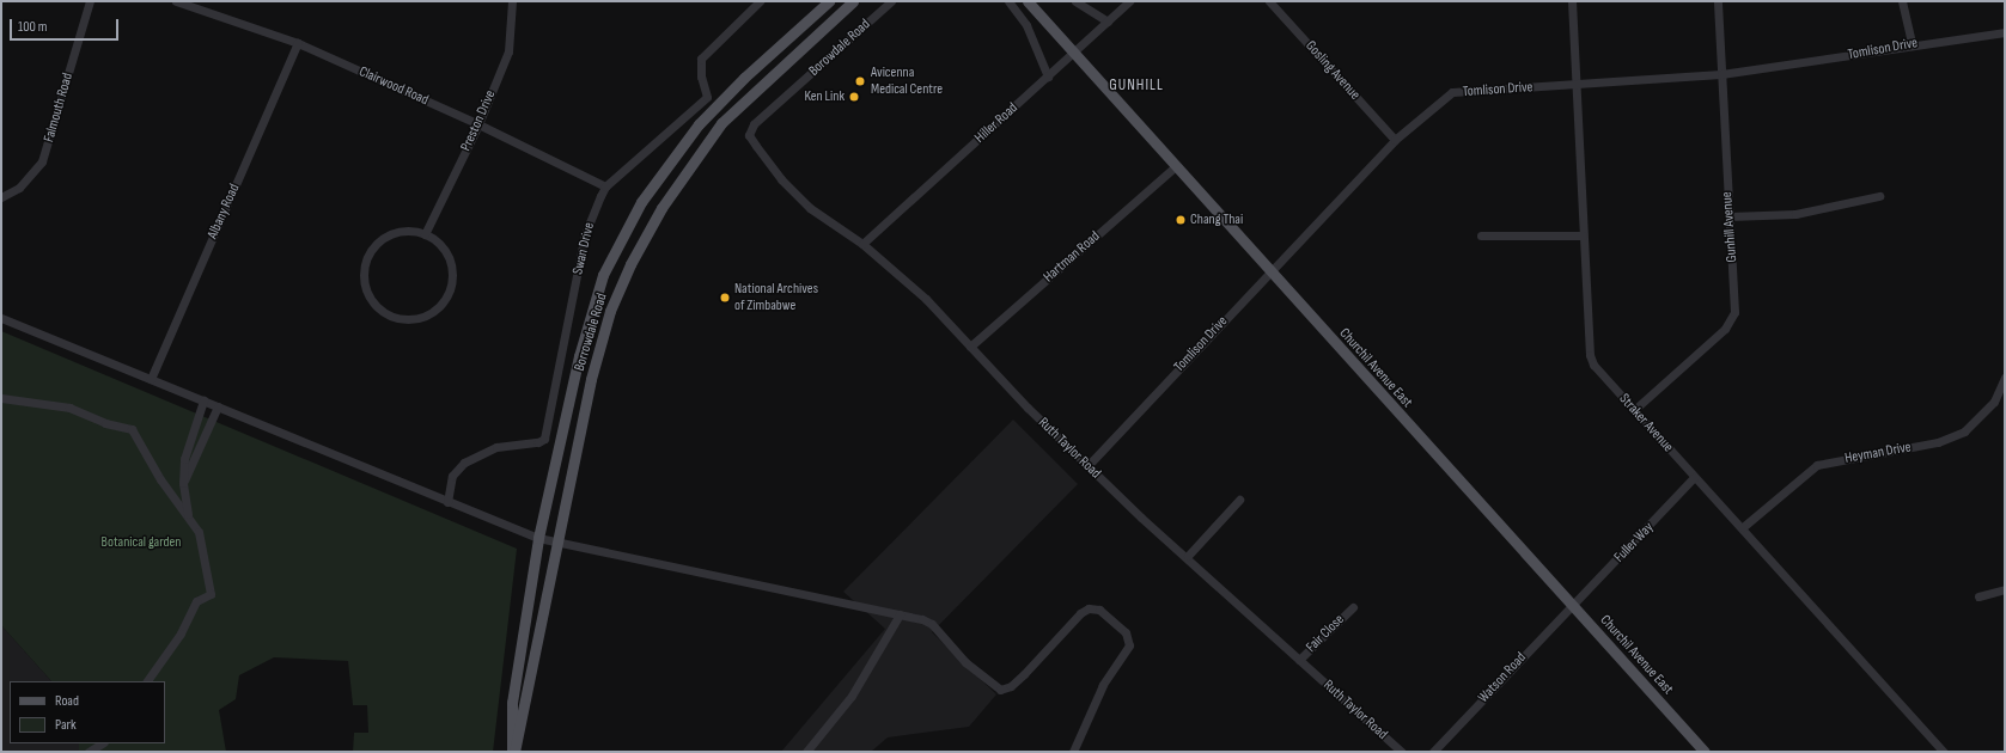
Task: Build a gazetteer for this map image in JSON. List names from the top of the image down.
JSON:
{
  "streets": {
    "main road": ["Borrowdale Road", "Churchil Avenue East"],
    "street": [
      "Borowdale Road",
      "Tomlison Drive",
      "Gosling Avenue",
      "Clairwood Road",
      "Falmouth Road",
      "Preston Drive",
      "Hiller Road",
      "Albany Road",
      "Gunhill Avenue",
      "Swan Drive",
      "Hartman Road",
      "Straker Avenue",
      "Ruth Taylor Road",
      "Heyman Drive",
      "Fuller Way",
      "Fair Close",
      "Watson Road"
    ]
  },
  "crossings": [
    ["Borowdale Road", "Ruth Taylor Road"],
    ["Tomlison Drive", "Gosling Avenue"],
    ["Tomlison Drive", "Gunhill Avenue"],
    ["Tomlison Drive", "Churchil Avenue East"],
    ["Tomlison Drive", "Straker Avenue"],
    ["Tomlison Drive", "Ruth Taylor Road"],
    ["Clairwood Road", "Preston Drive"],
    ["Clairwood Road", "Albany Road"],
    ["Clairwood Road", "Swan Drive"],
    ["Hiller Road", "Churchil Avenue East"],
    ["Hiller Road", "Ruth Taylor Road"],
    ["Gunhill Avenue", "Straker Avenue"],
    ["Hartman Road", "Churchil Avenue East"],
    ["Hartman Road", "Ruth Taylor Road"],
    ["Churchil Avenue East", "Fuller Way"],
    ["Churchil Avenue East", "Watson Road"],
    ["Straker Avenue", "Heyman Drive"],
    ["Straker Avenue", "Fuller Way"],
    ["Ruth Taylor Road", "Fair Close"],
    ["Fuller Way", "Watson Road"]
  ],
  "districts": ["GUNHILL"],
  "parks": ["Botanical garden"],
  "places": [
    "Avicenna Medical Centre",
    "Ken Link",
    "Chang Thai",
    "National Archives of Zimbabwe"
  ],
  "legend": ["Road", "Park"],
  "scale_bar": "100 m"
}
